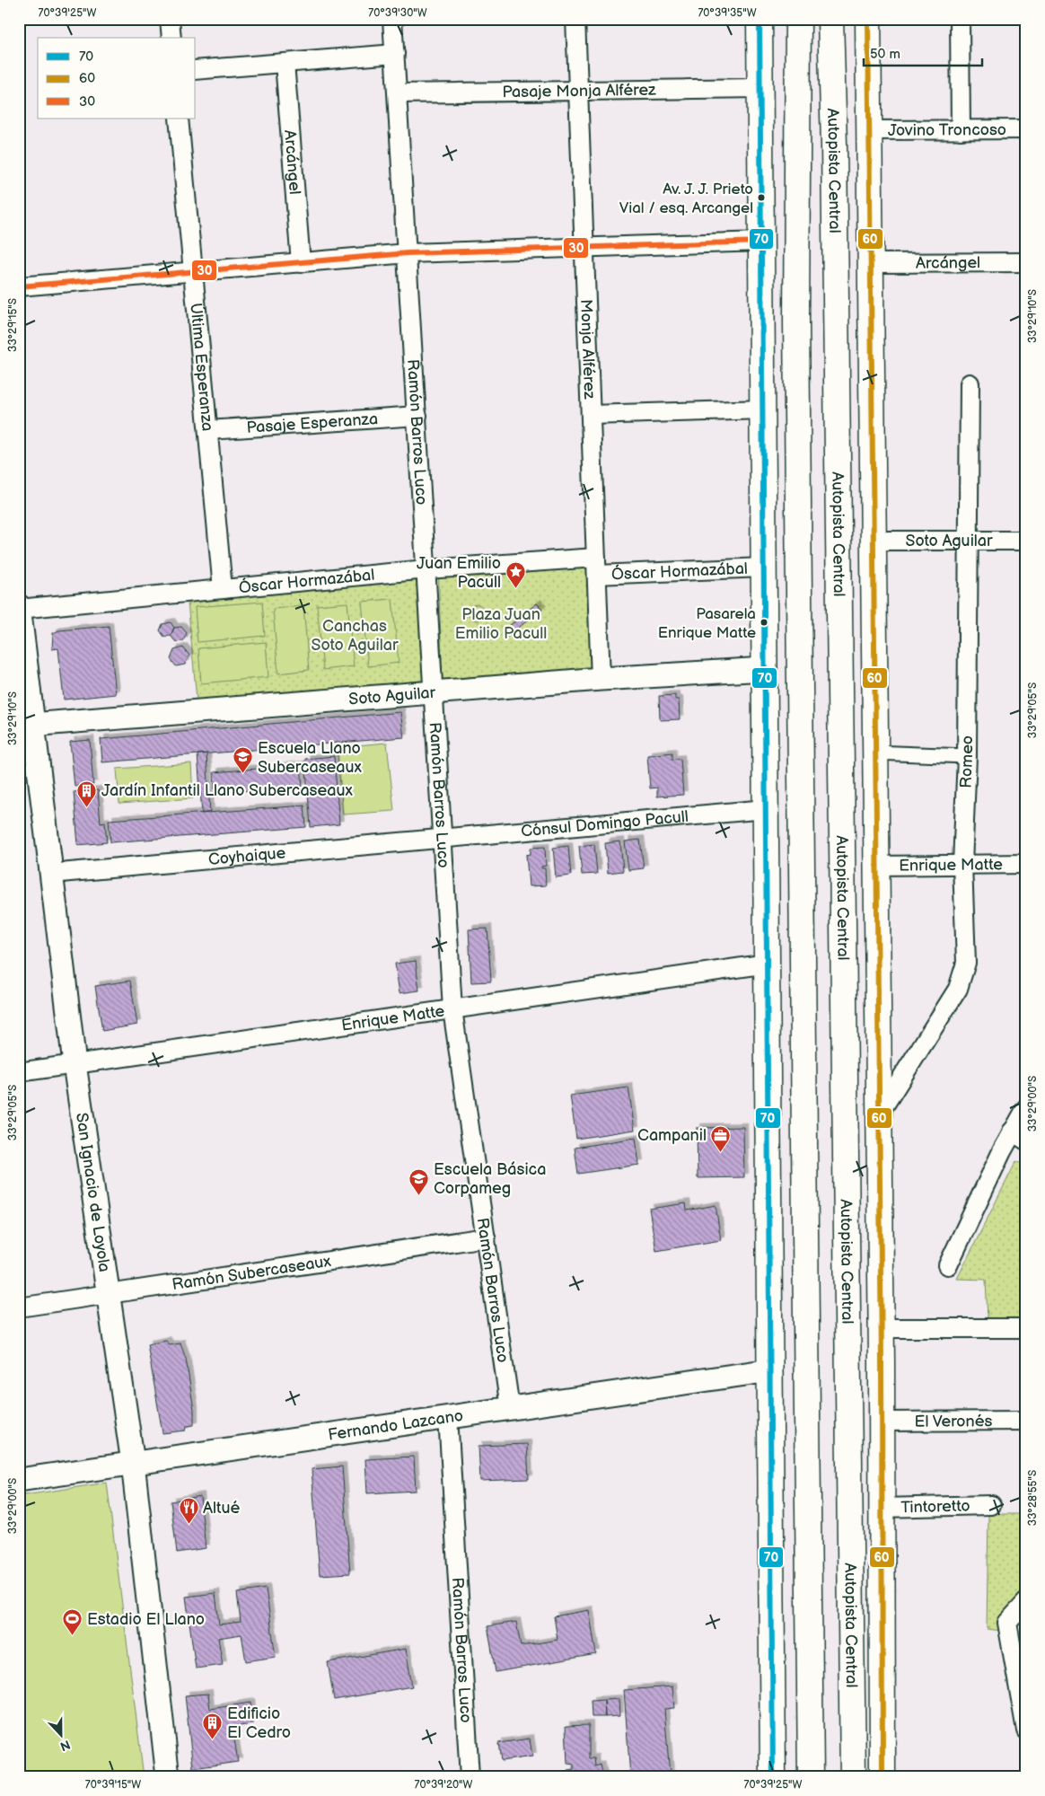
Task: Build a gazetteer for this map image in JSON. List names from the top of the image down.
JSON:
{
  "streets": {
    "main road": ["Autopista Central"],
    "street": [
      "Pasaje Monja Alférez",
      "Jovino Troncoso",
      "Arcángel",
      "Monja Alférez",
      "Última Esperanza",
      "Pasaje Esperanza",
      "Ramón Barros Luco",
      "Soto Aguilar",
      "Óscar Hormazábal",
      "Romeo",
      "Cónsul Domingo Pacull",
      "Coyhaique",
      "Enrique Matte",
      "San Ignacio de Loyola",
      "Ramón Subercaseaux",
      "El Veronés",
      "Fernando Lazcano",
      "Tintoretto"
    ]
  },
  "crossings": [
    ["Pasaje Monja Alférez", "Monja Alférez"],
    ["Pasaje Monja Alférez", "Ramón Barros Luco"],
    ["Monja Alférez", "Soto Aguilar"],
    ["Monja Alférez", "Óscar Hormazábal"],
    ["Última Esperanza", "Pasaje Esperanza"],
    ["Última Esperanza", "Óscar Hormazábal"],
    ["Pasaje Esperanza", "Ramón Barros Luco"],
    ["Ramón Barros Luco", "Soto Aguilar"],
    ["Ramón Barros Luco", "Óscar Hormazábal"],
    ["Ramón Barros Luco", "Cónsul Domingo Pacull"],
    ["Ramón Barros Luco", "Coyhaique"],
    ["Ramón Barros Luco", "Enrique Matte"],
    ["Ramón Barros Luco", "Ramón Subercaseaux"],
    ["Ramón Barros Luco", "Fernando Lazcano"],
    ["Soto Aguilar", "Romeo"],
    ["Soto Aguilar", "San Ignacio de Loyola"],
    ["Óscar Hormazábal", "San Ignacio de Loyola"],
    ["Romeo", "Enrique Matte"],
    ["Cónsul Domingo Pacull", "Coyhaique"],
    ["Coyhaique", "San Ignacio de Loyola"],
    ["Enrique Matte", "San Ignacio de Loyola"],
    ["San Ignacio de Loyola", "Ramón Subercaseaux"],
    ["San Ignacio de Loyola", "Fernando Lazcano"]
  ],
  "parks": ["Plaza Juan Emilio Pacull", "Canchas Soto Aguilar"],
  "places": {
    "other": ["Av. J. J. Prieto Vial / esq. Arcangel", "Pasarela Enrique Matte"],
    "place": ["Juan Emilio Pacull"],
    "school or university": ["Escuela Llano Subercaseaux", "Escuela Básica Corpameg"],
    "building": ["Jardín Infantil Llano Subercaseaux", "Edificio El Cedro"],
    "office": ["Campanil"],
    "restaurant": ["Altué"],
    "sports": ["Estadio El Llano"]
  },
  "lines": ["transit line 70", "transit line 60", "transit line 30"],
  "legend": ["70", "60", "30"],
  "scale_bar": "50 m",
  "north": "bottom",
  "coordinates": [
    "70°39'25\"W",
    "70°39'30\"W",
    "70°39'35\"W",
    "33°29'10\"S",
    "33°29'15\"S",
    "33°29'05\"S",
    "33°29'00\"S",
    "33°28'55\"S",
    "70°39'15\"W",
    "70°39'20\"W"
  ]
}
